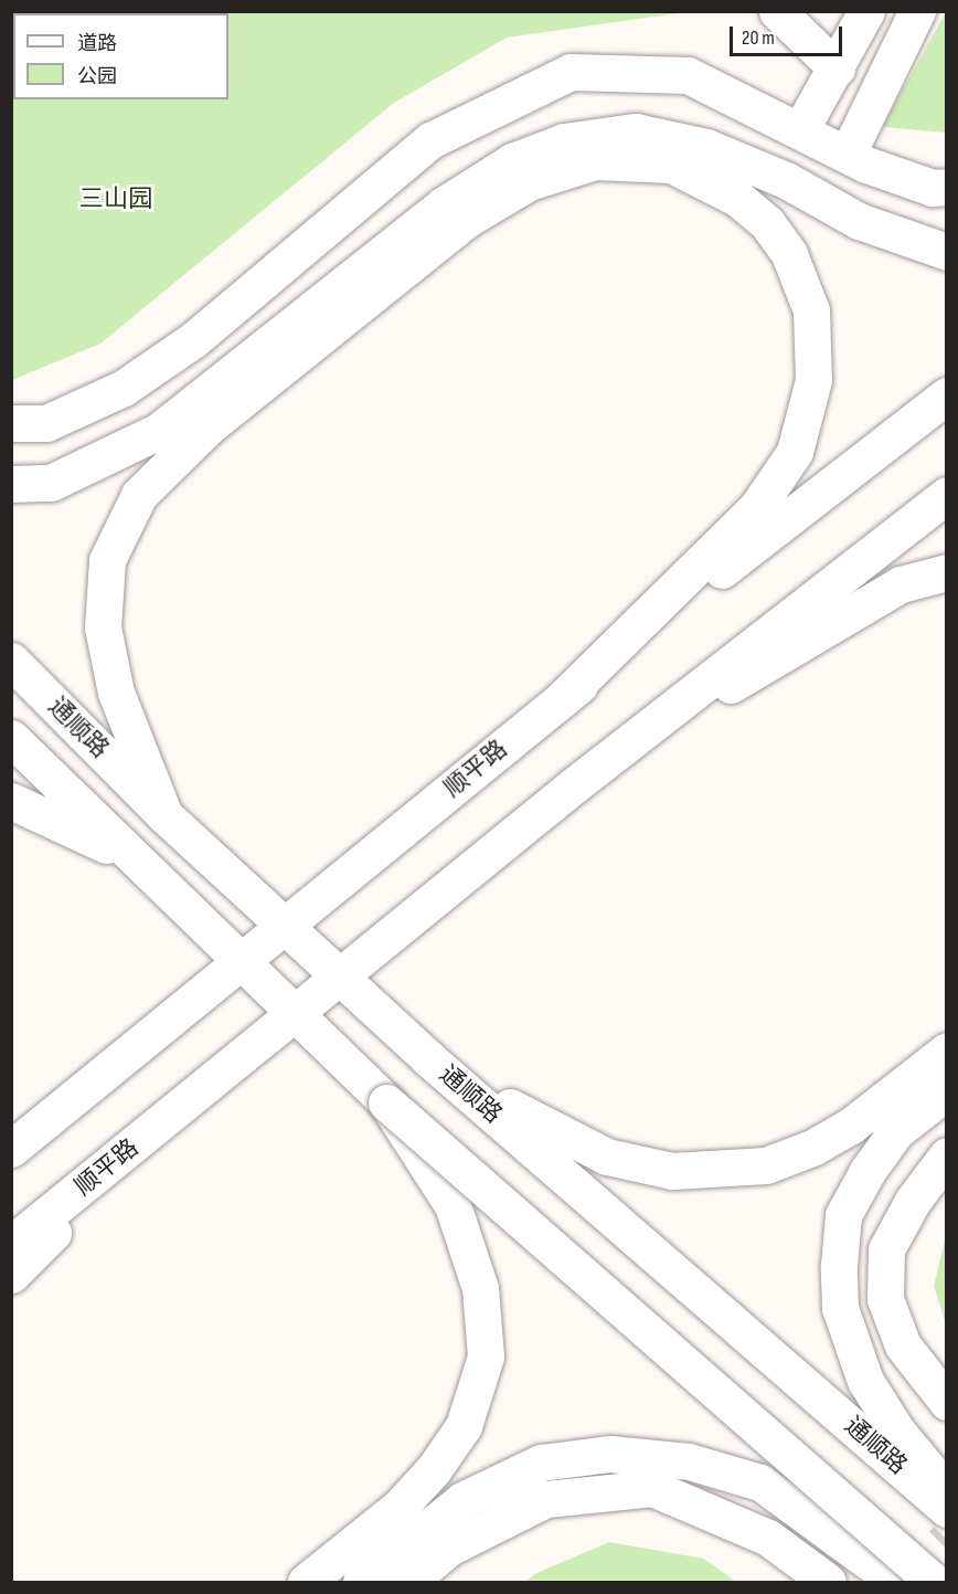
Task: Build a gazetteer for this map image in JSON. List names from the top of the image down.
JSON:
{
  "streets": {
    "main road": ["通顺路", "顺平路"]
  },
  "parks": ["三山园"],
  "legend": ["道路", "公园"],
  "scale_bar": "20 m"
}
